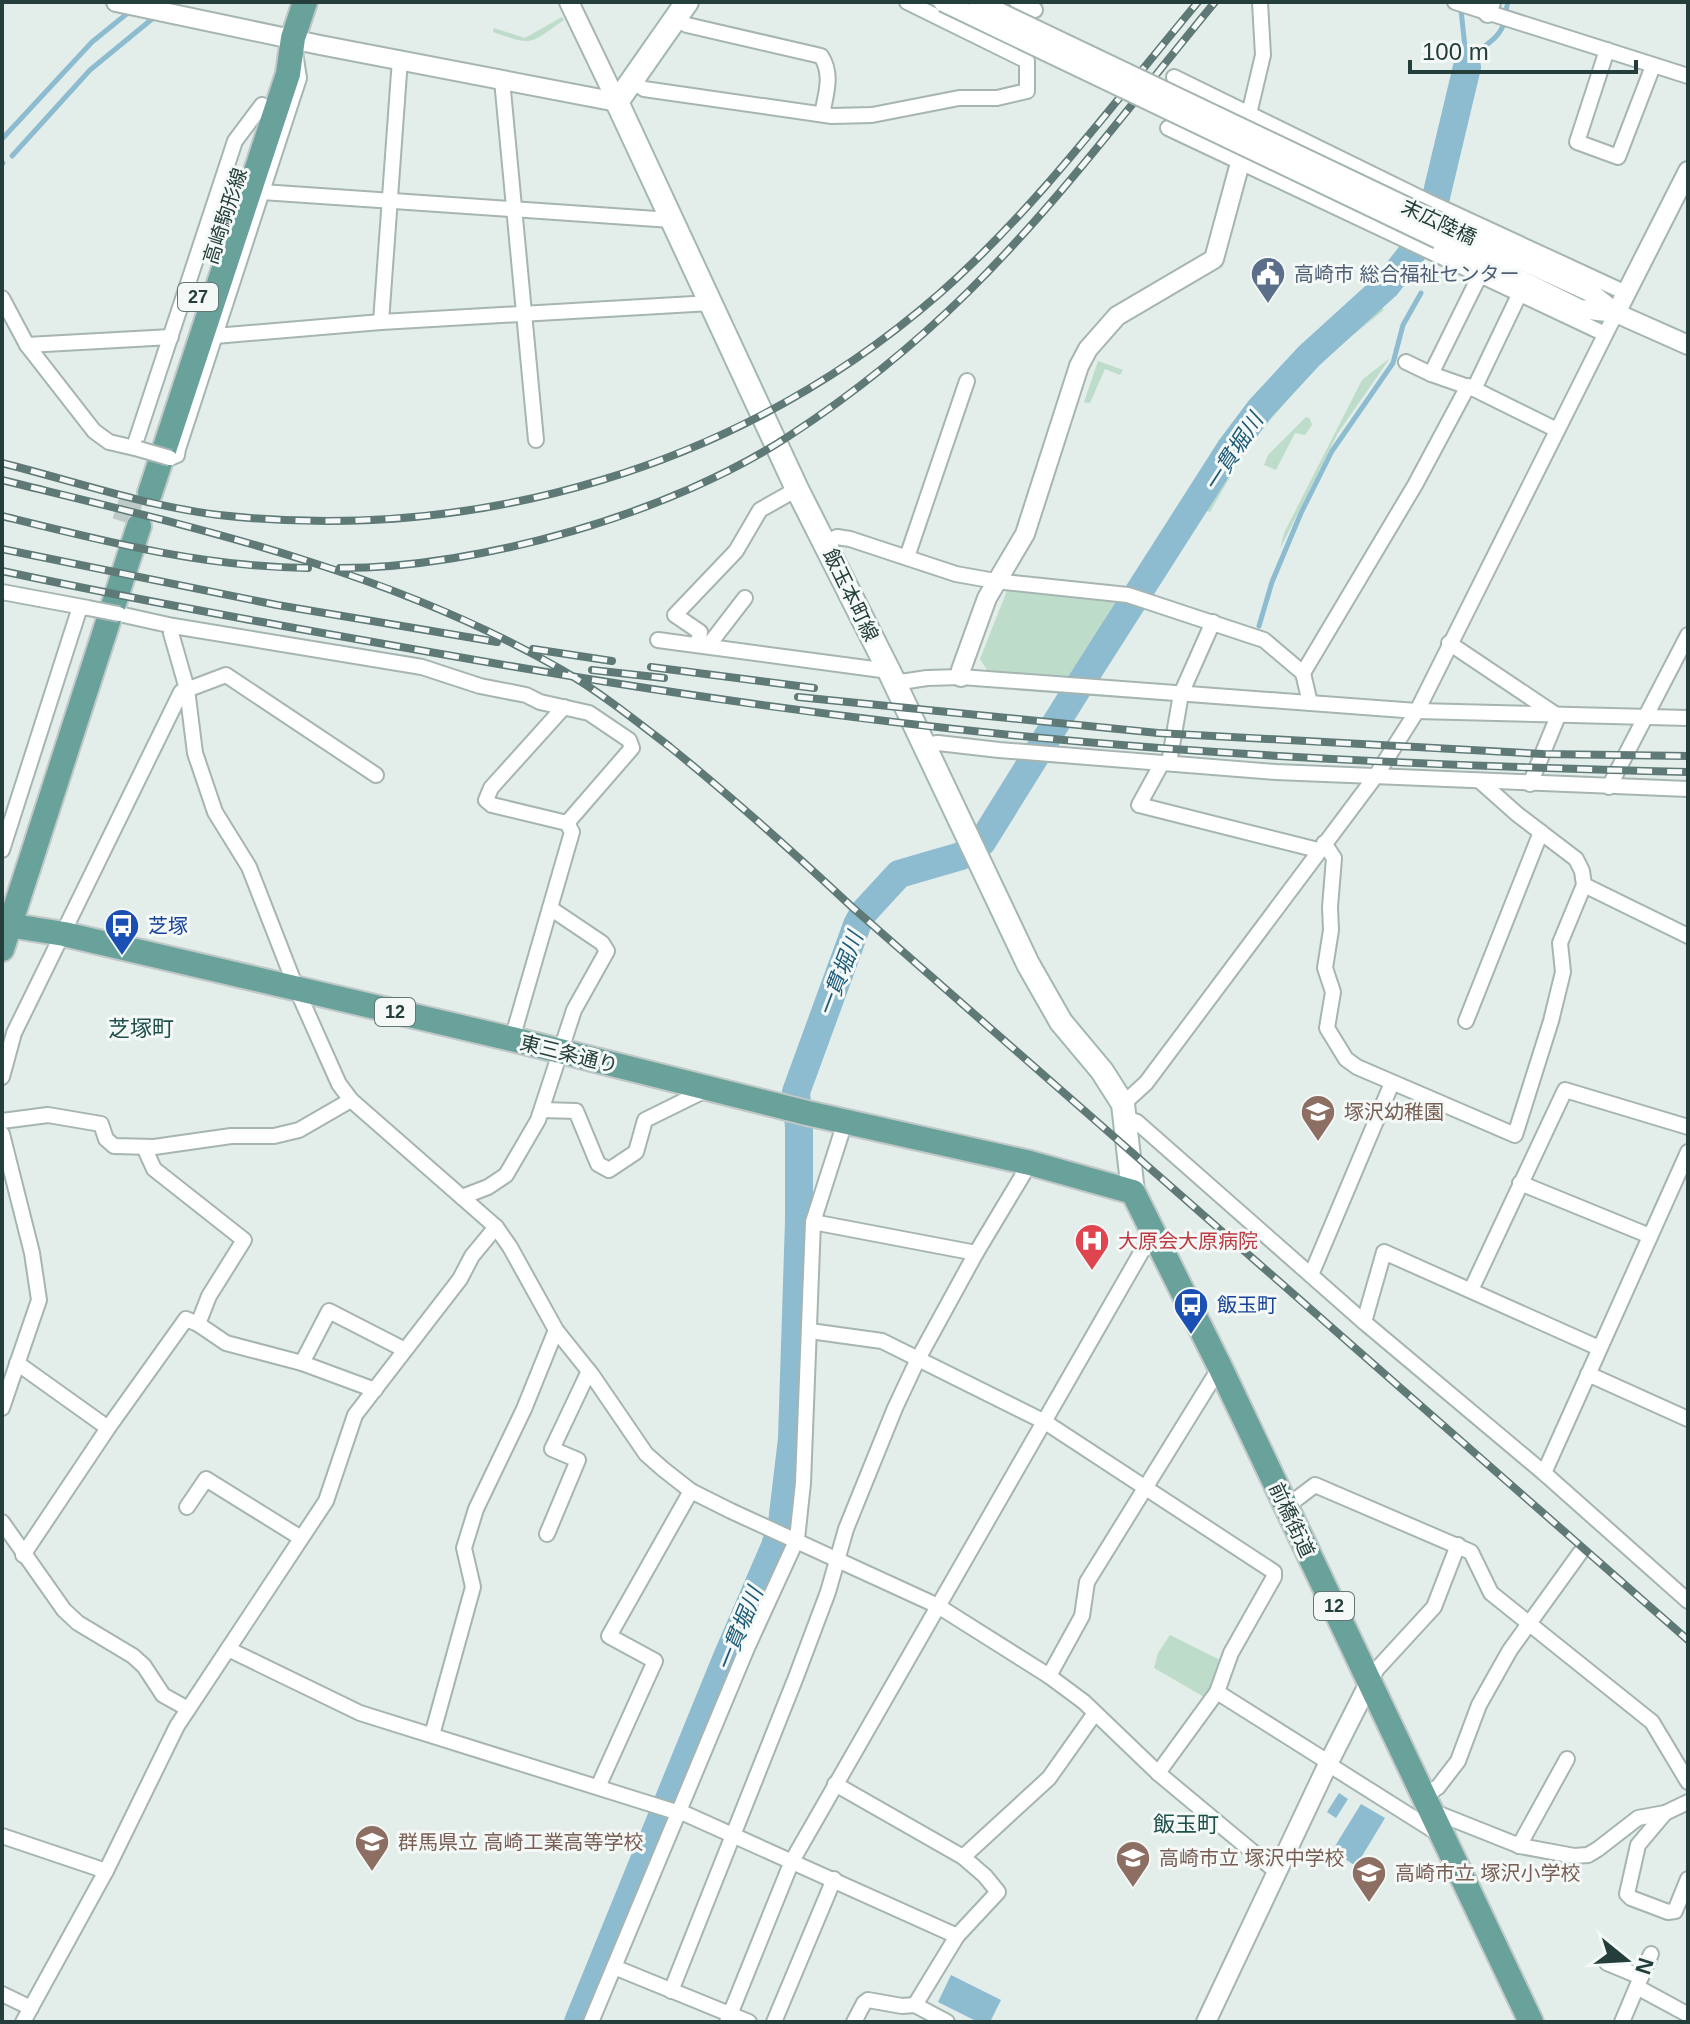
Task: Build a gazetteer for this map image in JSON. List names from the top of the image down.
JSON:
{
  "streets": {
    "main road": [
      "高崎駒形線",
      "27",
      "飯玉本町線",
      "12",
      "東三条通り",
      "前橋街道"
    ],
    "street": ["末広陸橋"]
  },
  "crossings": [
    ["飯玉本町線", "東三条通り"],
    ["飯玉本町線", "前橋街道"],
    ["東三条通り", "前橋街道"]
  ],
  "districts": ["芝塚町", "飯玉町"],
  "water": ["一貫堀川"],
  "places": {
    "public building": ["高崎市 総合福祉センター"],
    "bus stop": ["芝塚", "飯玉町"],
    "school or university": [
      "塚沢幼稚園",
      "群馬県立 高崎工業高等学校",
      "高崎市立 塚沢中学校",
      "高崎市立 塚沢小学校"
    ],
    "hospital": ["大原会大原病院"]
  },
  "scale_bar": "100 m",
  "north": "right"
}
